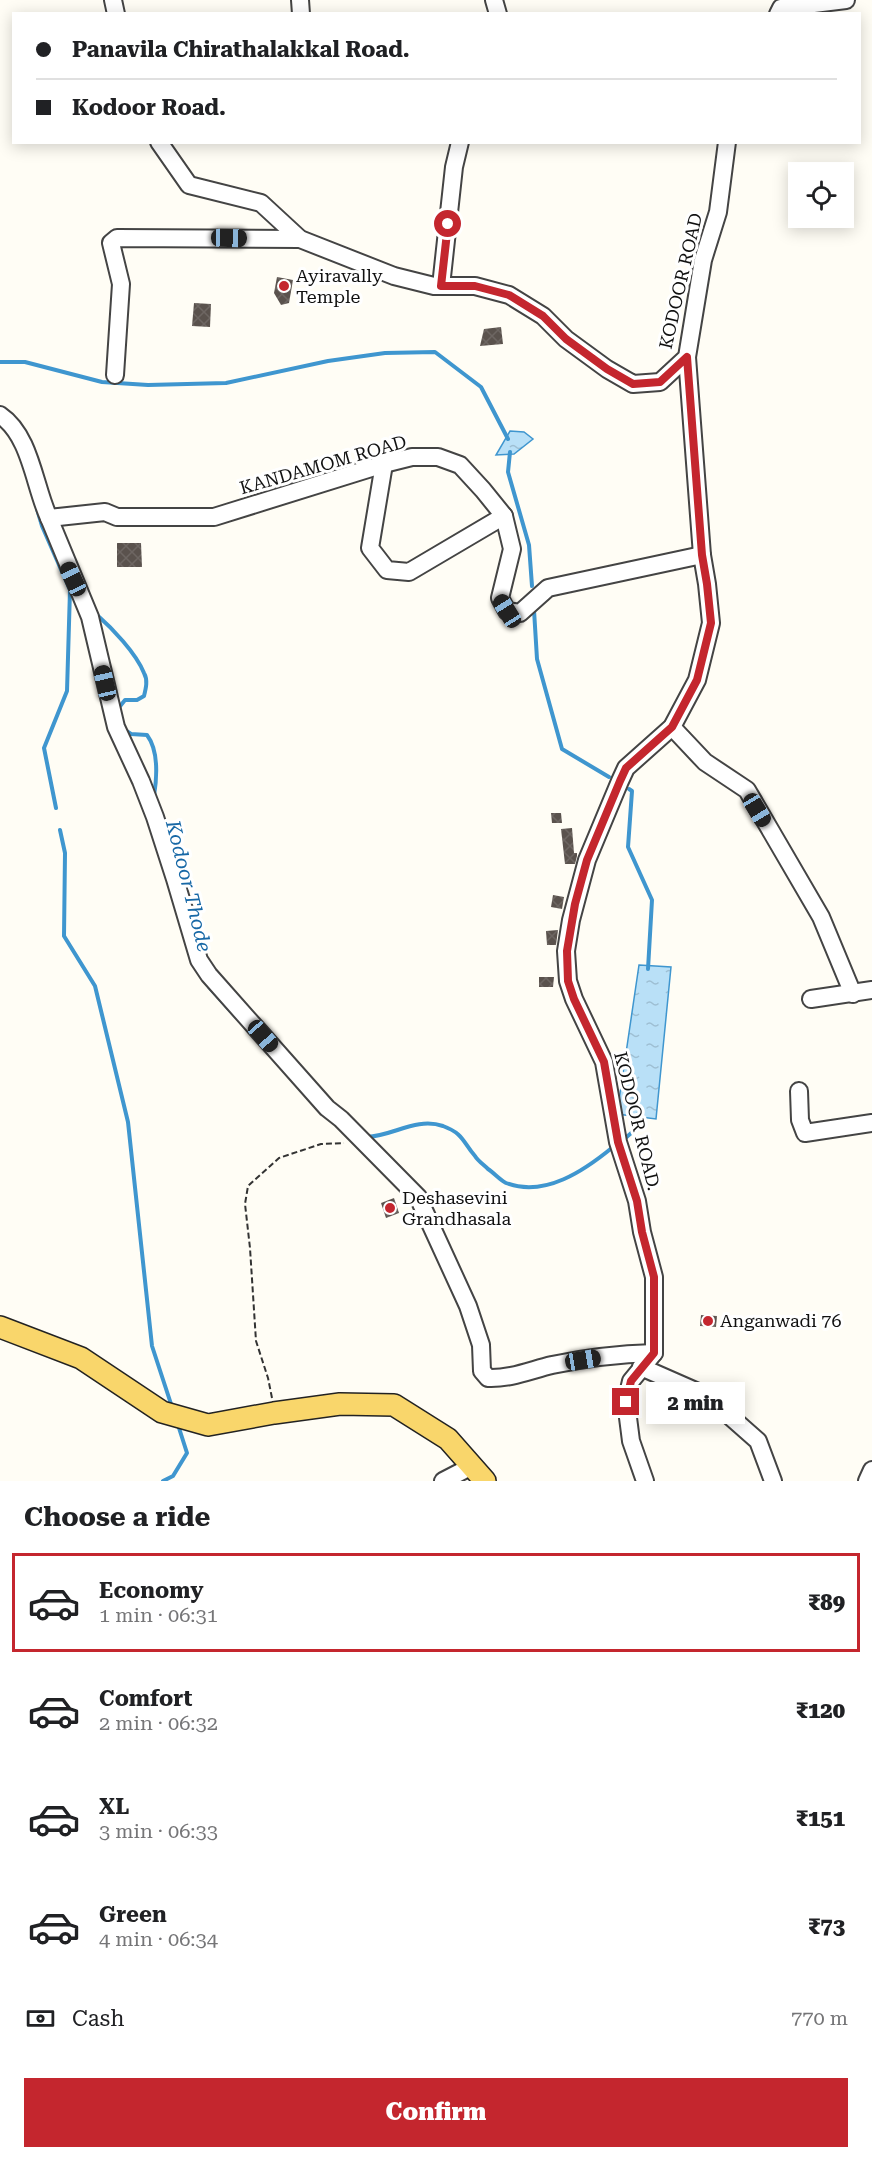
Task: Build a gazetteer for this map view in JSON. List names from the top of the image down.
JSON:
{
  "streets": {
    "street": ["KODOOR ROAD", "KANDAMOM ROAD", "KODOOR ROAD."]
  },
  "crossings": [
    ["KODOOR ROAD", "KODOOR ROAD."],
    ["KANDAMOM ROAD", "KODOOR ROAD."]
  ],
  "water": ["Kodoor Thode"],
  "places": ["Ayiravally Temple", "Deshasevini Grandhasala", "Anganwadi 76"],
  "page": {
    "banner": ["Panavila Chirathalakkal Road.", "Kodoor Road."],
    "bubble": "2 min",
    "heading": "Choose a ride",
    "list": [
      {
        "name": "Economy",
        "note": "1 min · 06:31",
        "value": "₹89"
      },
      {
        "name": "Comfort",
        "note": "2 min · 06:32",
        "value": "₹120"
      },
      {
        "name": "XL",
        "note": "3 min · 06:33",
        "value": "₹151"
      },
      {
        "name": "Green",
        "note": "4 min · 06:34",
        "value": "₹73"
      }
    ],
    "pay": ["Cash", "770 m"],
    "buttons": "Confirm"
  }
}
